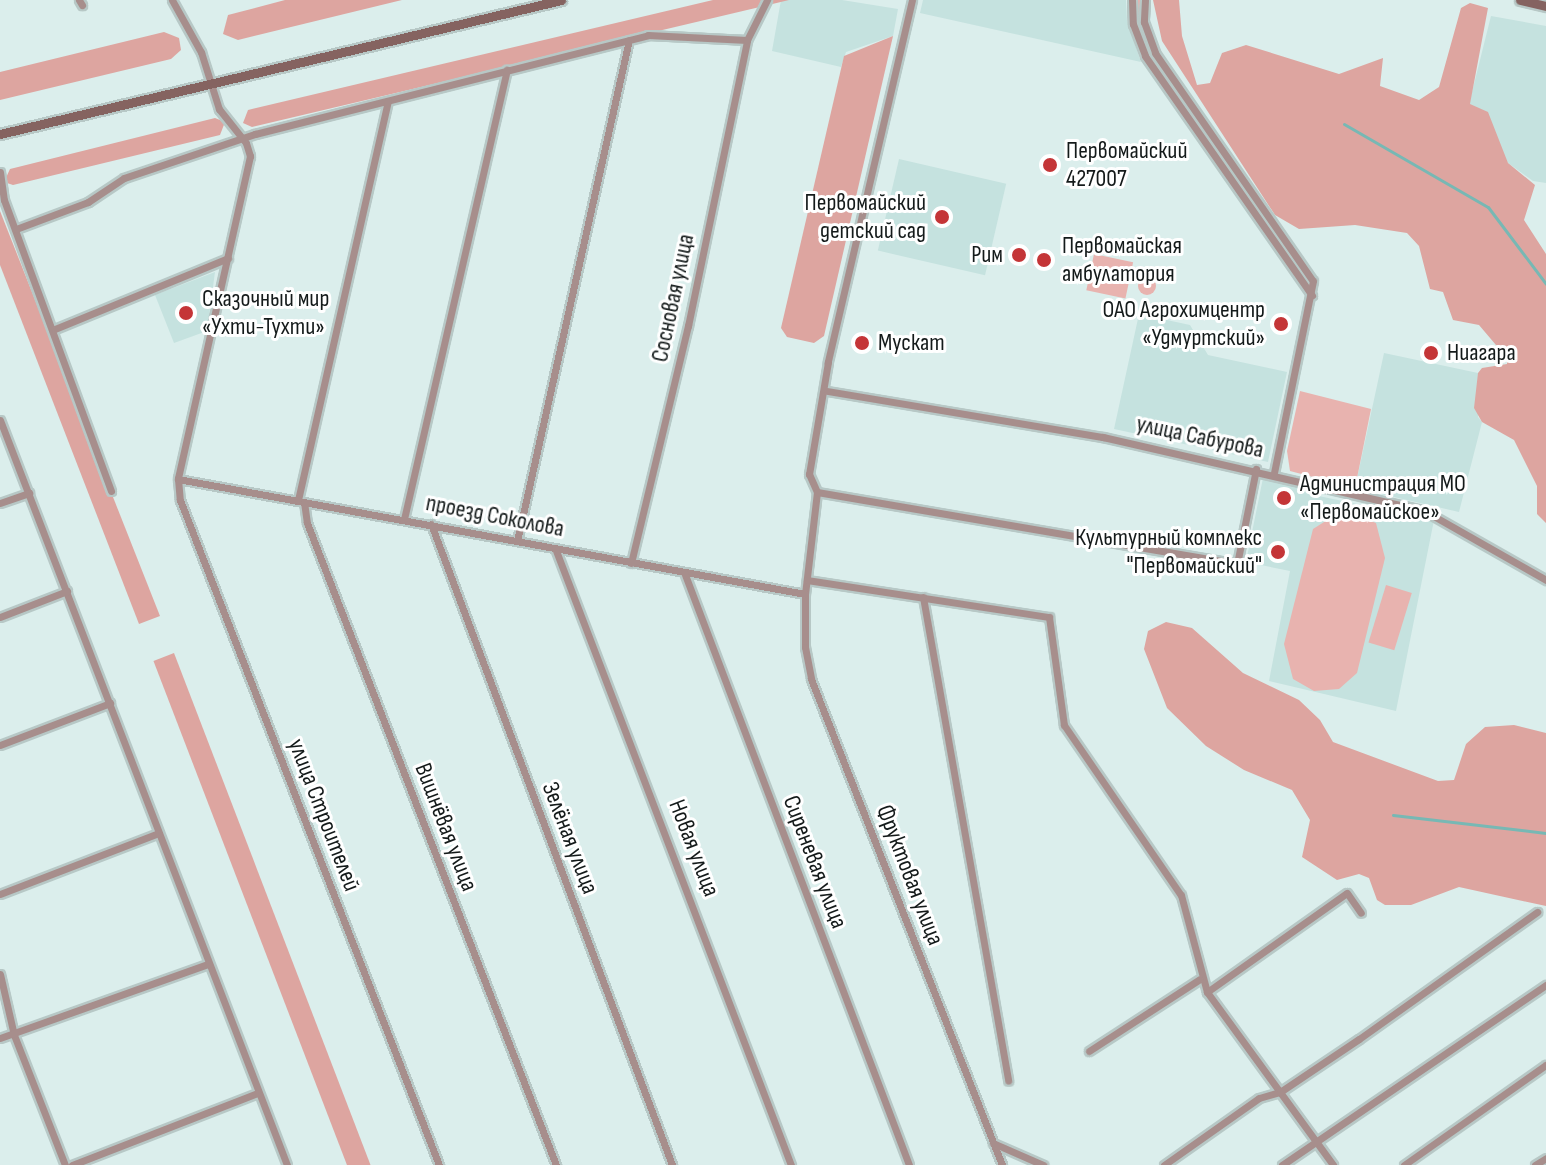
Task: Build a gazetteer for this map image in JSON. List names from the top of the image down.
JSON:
{
  "streets": {
    "street": [
      "Сосновая улица",
      "улица Сабурова",
      "проезд Соколова",
      "улица Строителей",
      "Вишнёвая улица",
      "Зелёная улица",
      "Новая улица",
      "Сиреневая улица",
      "Фруктовая улица"
    ]
  },
  "crossings": [
    ["Сосновая улица", "проезд Соколова"],
    ["улица Сабурова", "Фруктовая улица"],
    ["проезд Соколова", "улица Строителей"],
    ["проезд Соколова", "Вишнёвая улица"],
    ["проезд Соколова", "Зелёная улица"],
    ["проезд Соколова", "Новая улица"],
    ["проезд Соколова", "Сиреневая улица"],
    ["проезд Соколова", "Фруктовая улица"]
  ],
  "places": [
    "Первомайский 427007",
    "Первомайский детский сад",
    "Рим",
    "Первомайская амбулатория",
    "Сказочный мир «Ухти-Тухти»",
    "ОАО Агрохимцентр «Удмуртский»",
    "Мускат",
    "Ниагара",
    "Администрация МО «Первомайское»",
    "Культурный комплекс \"Первомайский\""
  ]
}
